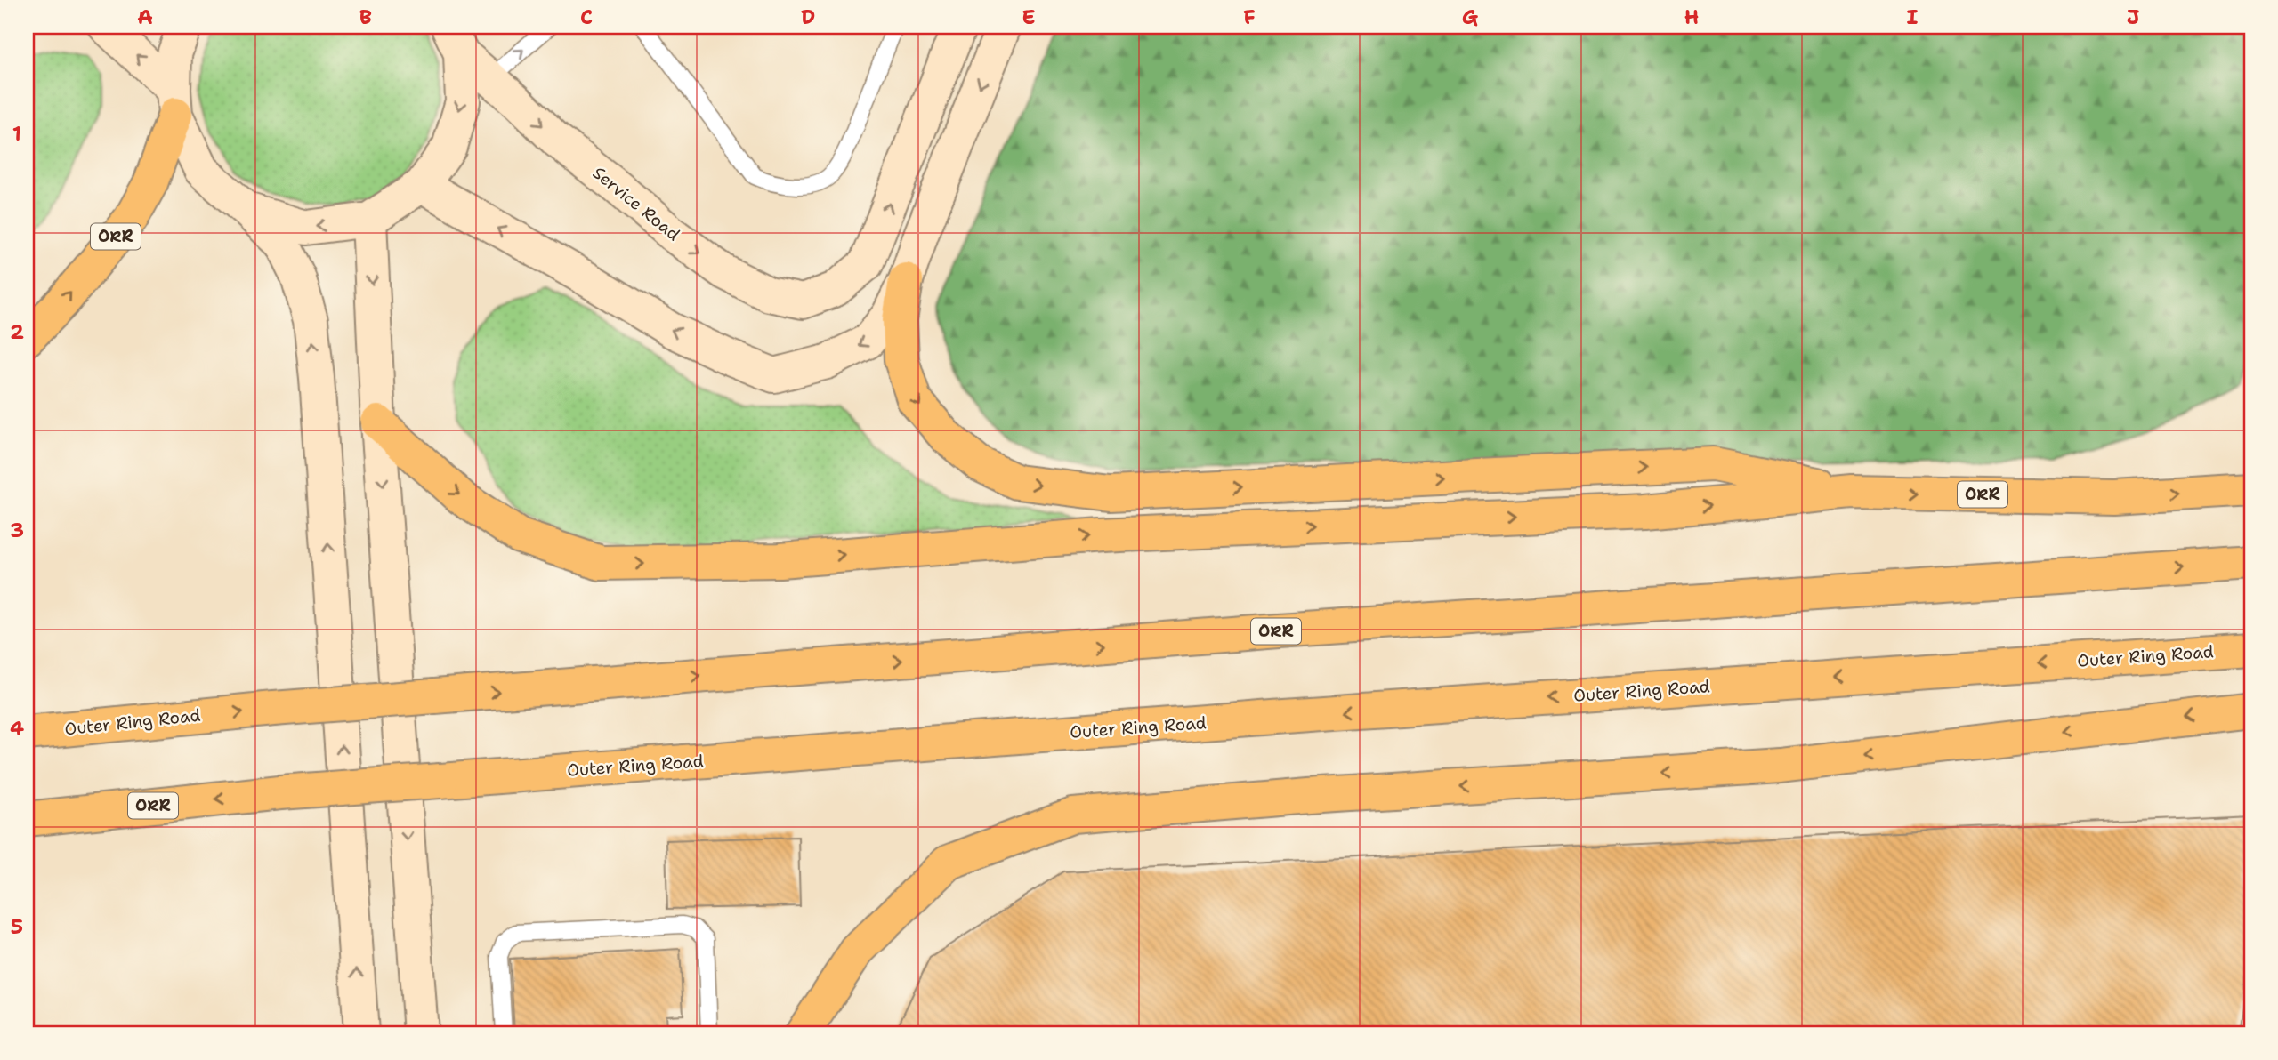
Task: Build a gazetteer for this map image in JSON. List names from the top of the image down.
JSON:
{
  "streets": {
    "highway": ["ORR", "Outer Ring Road"],
    "main road": ["Service Road"]
  },
  "grid": {
    "columns": [
      "A",
      "B",
      "C",
      "D",
      "E",
      "F",
      "G",
      "H",
      "I",
      "J"
    ],
    "rows": [
      "1",
      "2",
      "3",
      "4",
      "5"
    ]
  }
}
